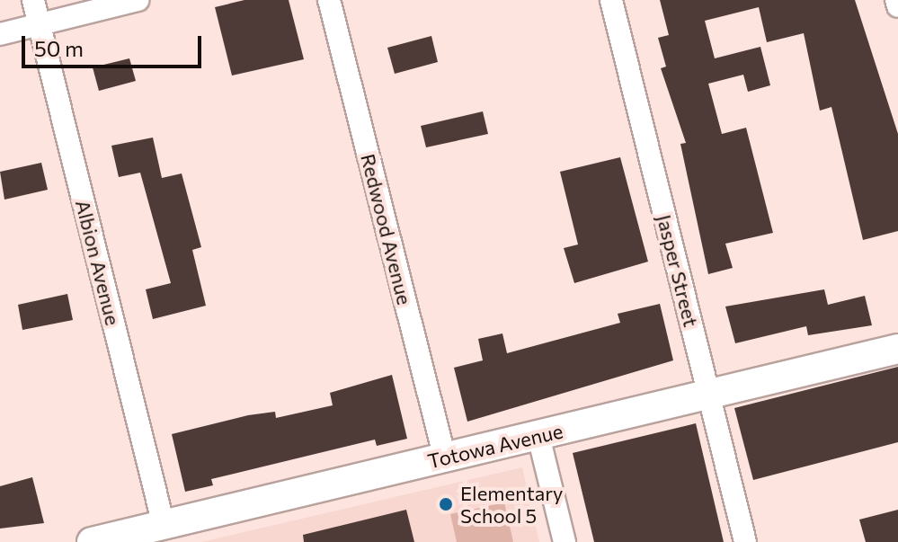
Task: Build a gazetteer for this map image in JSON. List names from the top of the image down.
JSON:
{
  "streets": {
    "street": [
      "Redwood Avenue",
      "Albion Avenue",
      "Jasper Street",
      "Totowa Avenue"
    ]
  },
  "crossings": [
    ["Redwood Avenue", "Totowa Avenue"],
    ["Albion Avenue", "Totowa Avenue"],
    ["Jasper Street", "Totowa Avenue"]
  ],
  "places": ["Elementary School 5"],
  "scale_bar": "50 m"
}
